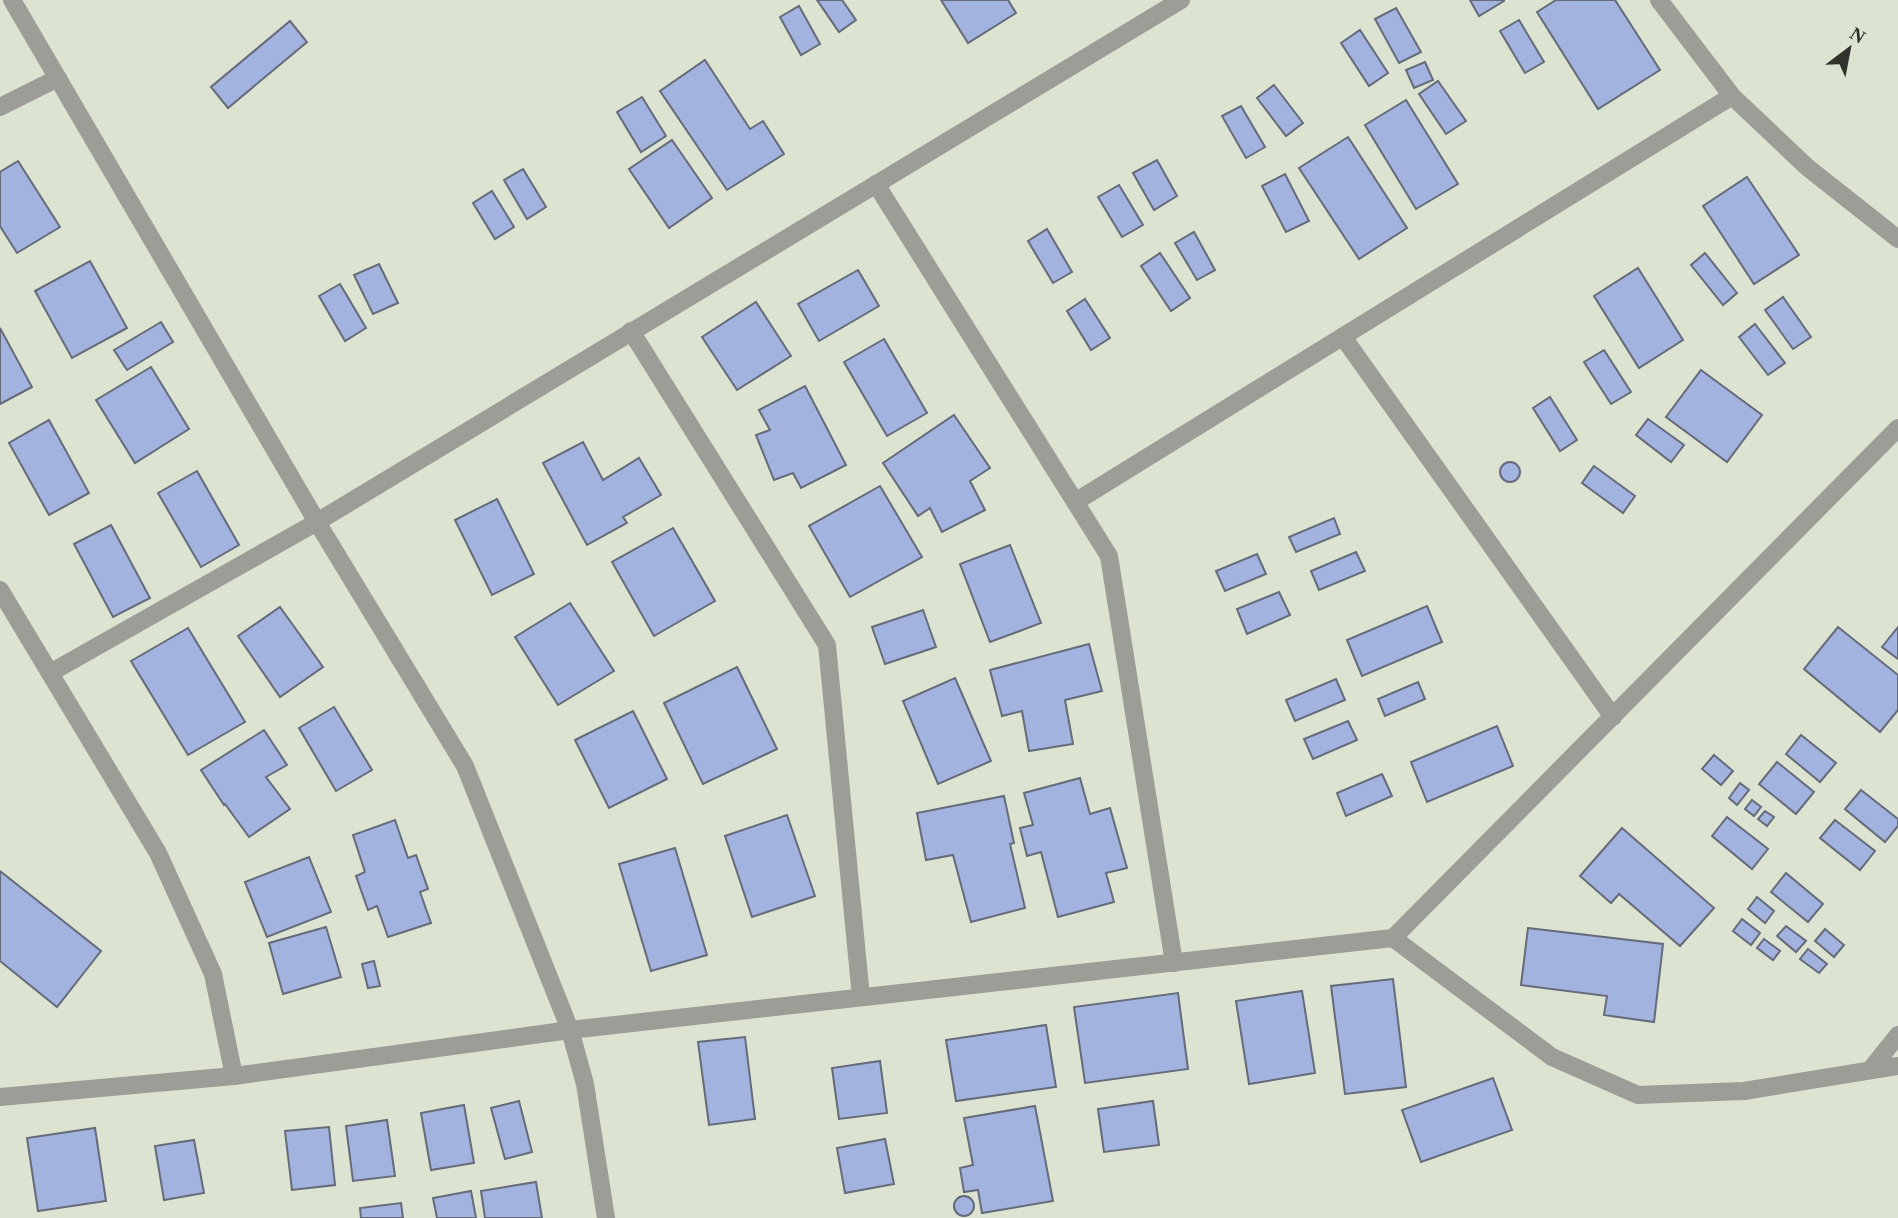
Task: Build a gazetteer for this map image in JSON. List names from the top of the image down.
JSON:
{
  "north": "top right"
}
